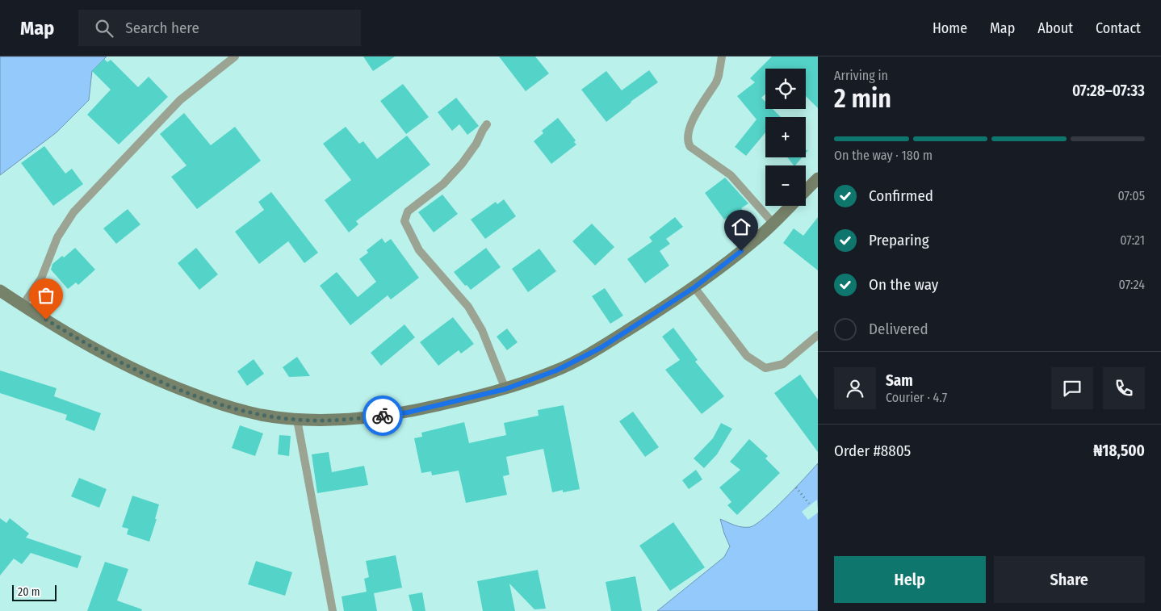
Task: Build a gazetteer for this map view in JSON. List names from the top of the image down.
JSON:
{
  "scale_bar": "20 m",
  "page": {
    "header": "Map",
    "search": "Search here",
    "nav": [
      "Home",
      "Map",
      "About",
      "Contact"
    ],
    "heading": ["2 min", "Arriving in", "07:28–07:33"],
    "panel": [
      "Sam",
      "Courier · 4.7",
      "Order #8805",
      "₦18,500"
    ],
    "map_buttons": ["+", "−"],
    "bar": "On the way · 180 m",
    "list": [
      ["Confirmed", "07:05"],
      ["Preparing", "07:21"],
      ["On the way", "07:24"],
      "Delivered"
    ],
    "buttons": ["Help", "Share"],
    "scale": "20 m"
  }
}
